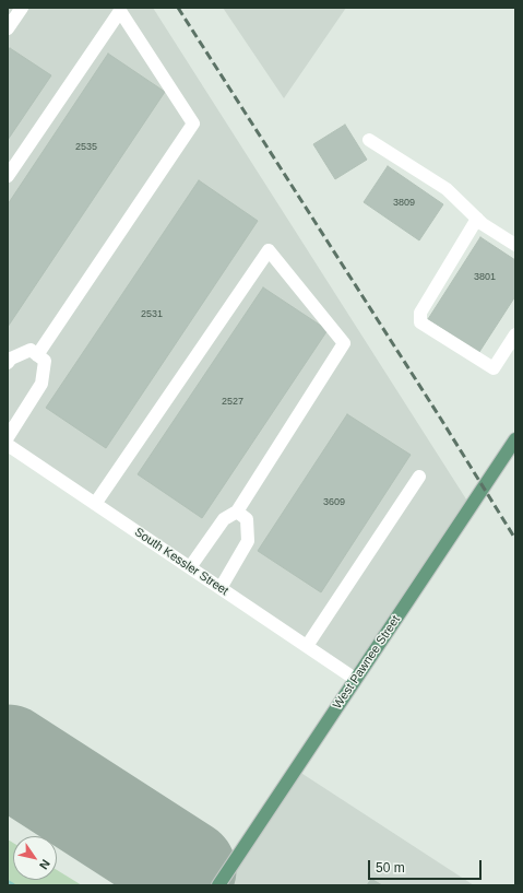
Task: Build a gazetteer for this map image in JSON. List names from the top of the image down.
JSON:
{
  "streets": {
    "main road": ["West Pawnee Street"],
    "street": ["South Kessler Street"]
  },
  "crossings": [
    ["South Kessler Street", "West Pawnee Street"]
  ],
  "house_numbers": [
    "2535",
    "3809",
    "3801",
    "2531",
    "2527",
    "3609"
  ],
  "scale_bar": "50 m",
  "north": "bottom right"
}
